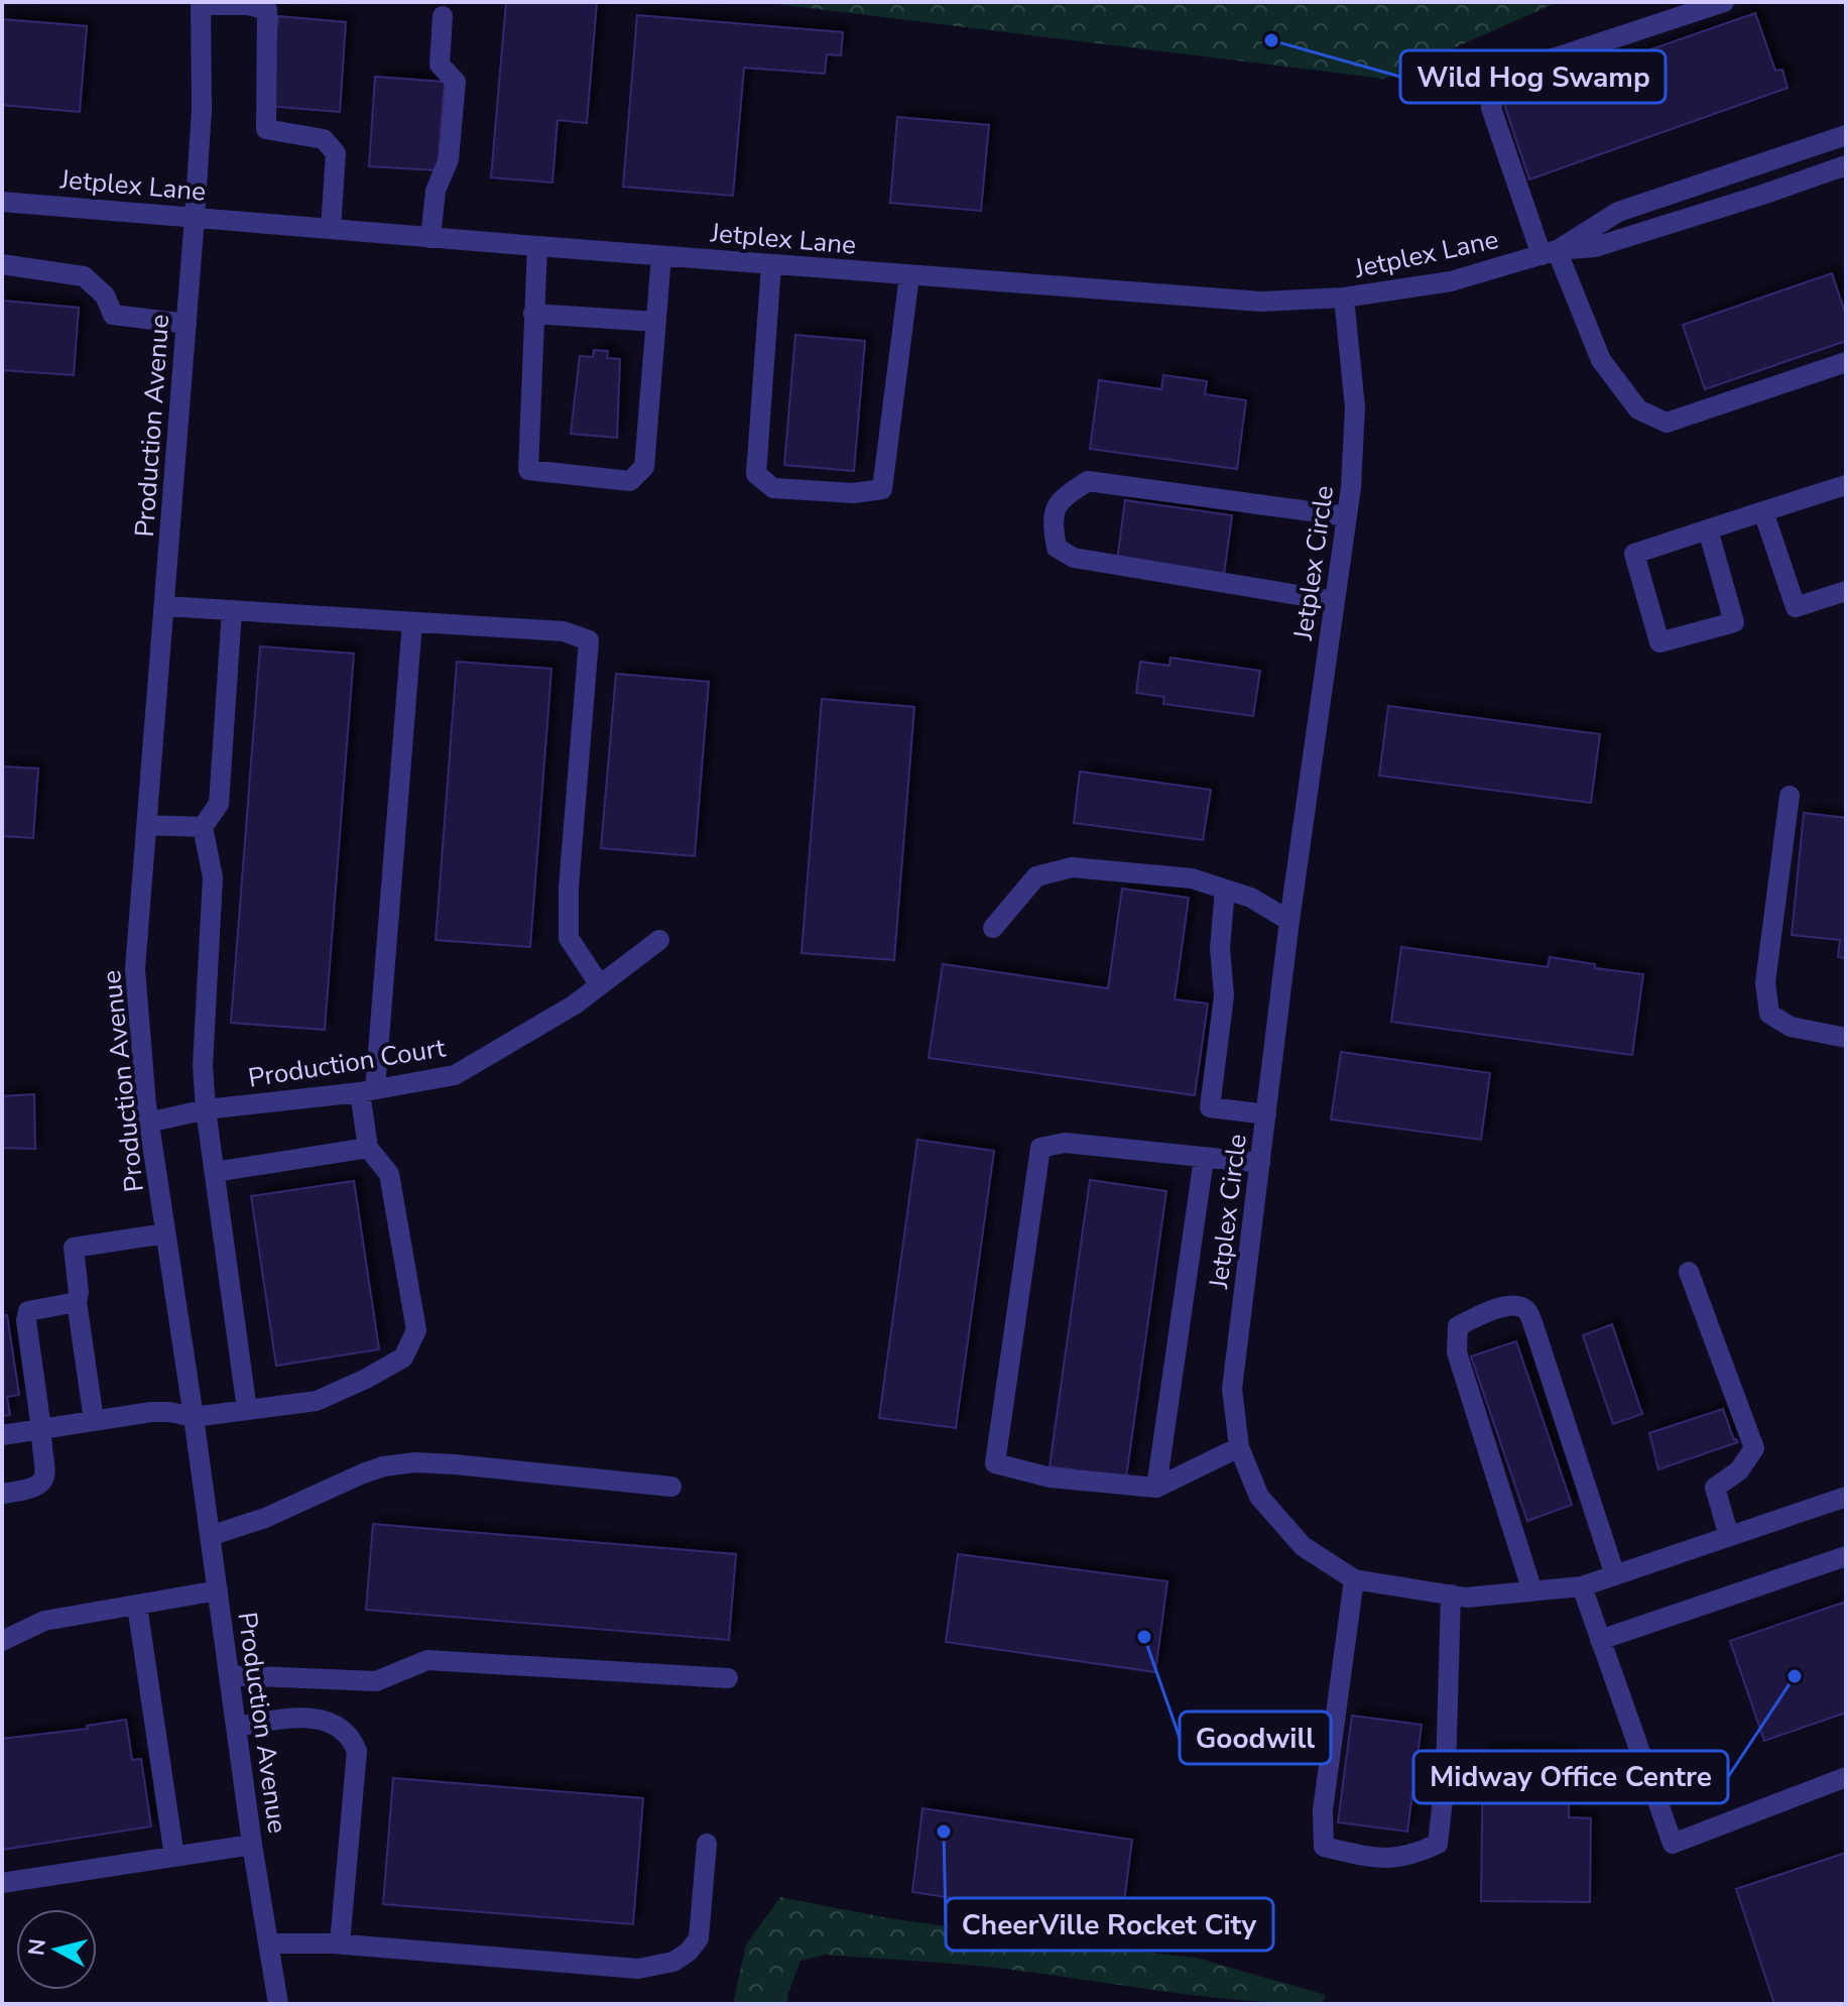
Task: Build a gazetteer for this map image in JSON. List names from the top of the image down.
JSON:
{
  "streets": {
    "street": [
      "Jetplex Lane",
      "Production Avenue",
      "Jetplex Circle",
      "Production Court"
    ]
  },
  "crossings": [
    ["Jetplex Lane", "Production Avenue"],
    ["Jetplex Lane", "Jetplex Circle"],
    ["Production Avenue", "Production Court"]
  ],
  "places": [
    "Wild Hog Swamp",
    "Goodwill",
    "Midway Office Centre",
    "CheerVille Rocket City"
  ],
  "north": "left"
}
